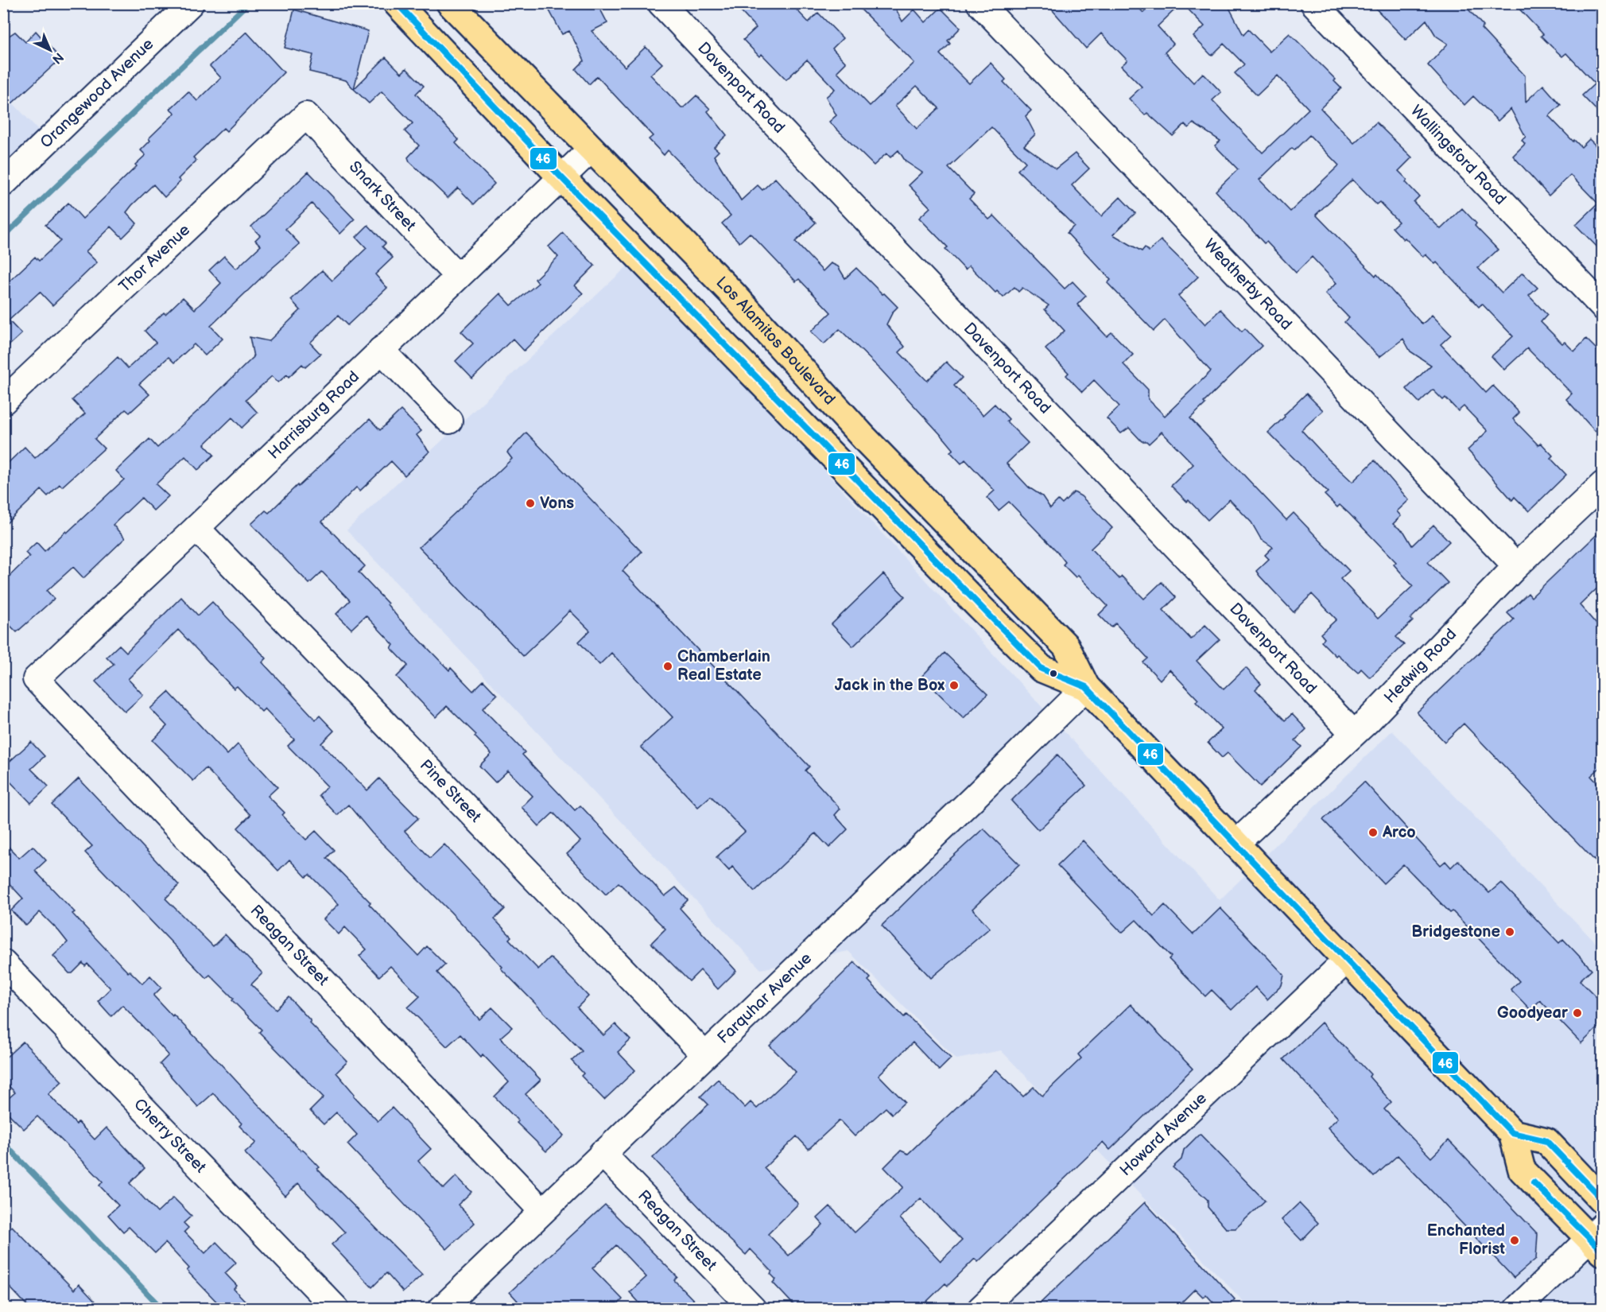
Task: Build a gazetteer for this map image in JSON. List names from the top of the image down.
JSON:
{
  "streets": {
    "main road": ["Los Alamitos Boulevard"],
    "street": [
      "Davenport Road",
      "Orangewood Avenue",
      "Wallingsford Road",
      "Snark Street",
      "Thor Avenue",
      "Weatherby Road",
      "Harrisburg Road",
      "Hedwig Road",
      "Pine Street",
      "Reagan Street",
      "Farquhar Avenue",
      "Howard Avenue",
      "Cherry Street"
    ]
  },
  "crossings": [
    ["Davenport Road", "Hedwig Road"],
    ["Snark Street", "Thor Avenue"],
    ["Snark Street", "Harrisburg Road"],
    ["Weatherby Road", "Hedwig Road"],
    ["Los Alamitos Boulevard", "Harrisburg Road"],
    ["Los Alamitos Boulevard", "Hedwig Road"],
    ["Los Alamitos Boulevard", "Farquhar Avenue"],
    ["Los Alamitos Boulevard", "Howard Avenue"],
    ["Harrisburg Road", "Pine Street"],
    ["Harrisburg Road", "Reagan Street"],
    ["Pine Street", "Farquhar Avenue"],
    ["Reagan Street", "Farquhar Avenue"]
  ],
  "places": [
    "Vons",
    "Chamberlain Real Estate",
    "Jack in the Box",
    "Arco",
    "Bridgestone",
    "Goodyear",
    "Enchanted Florist"
  ],
  "lines": ["transit line 46"],
  "north": "bottom right"
}
